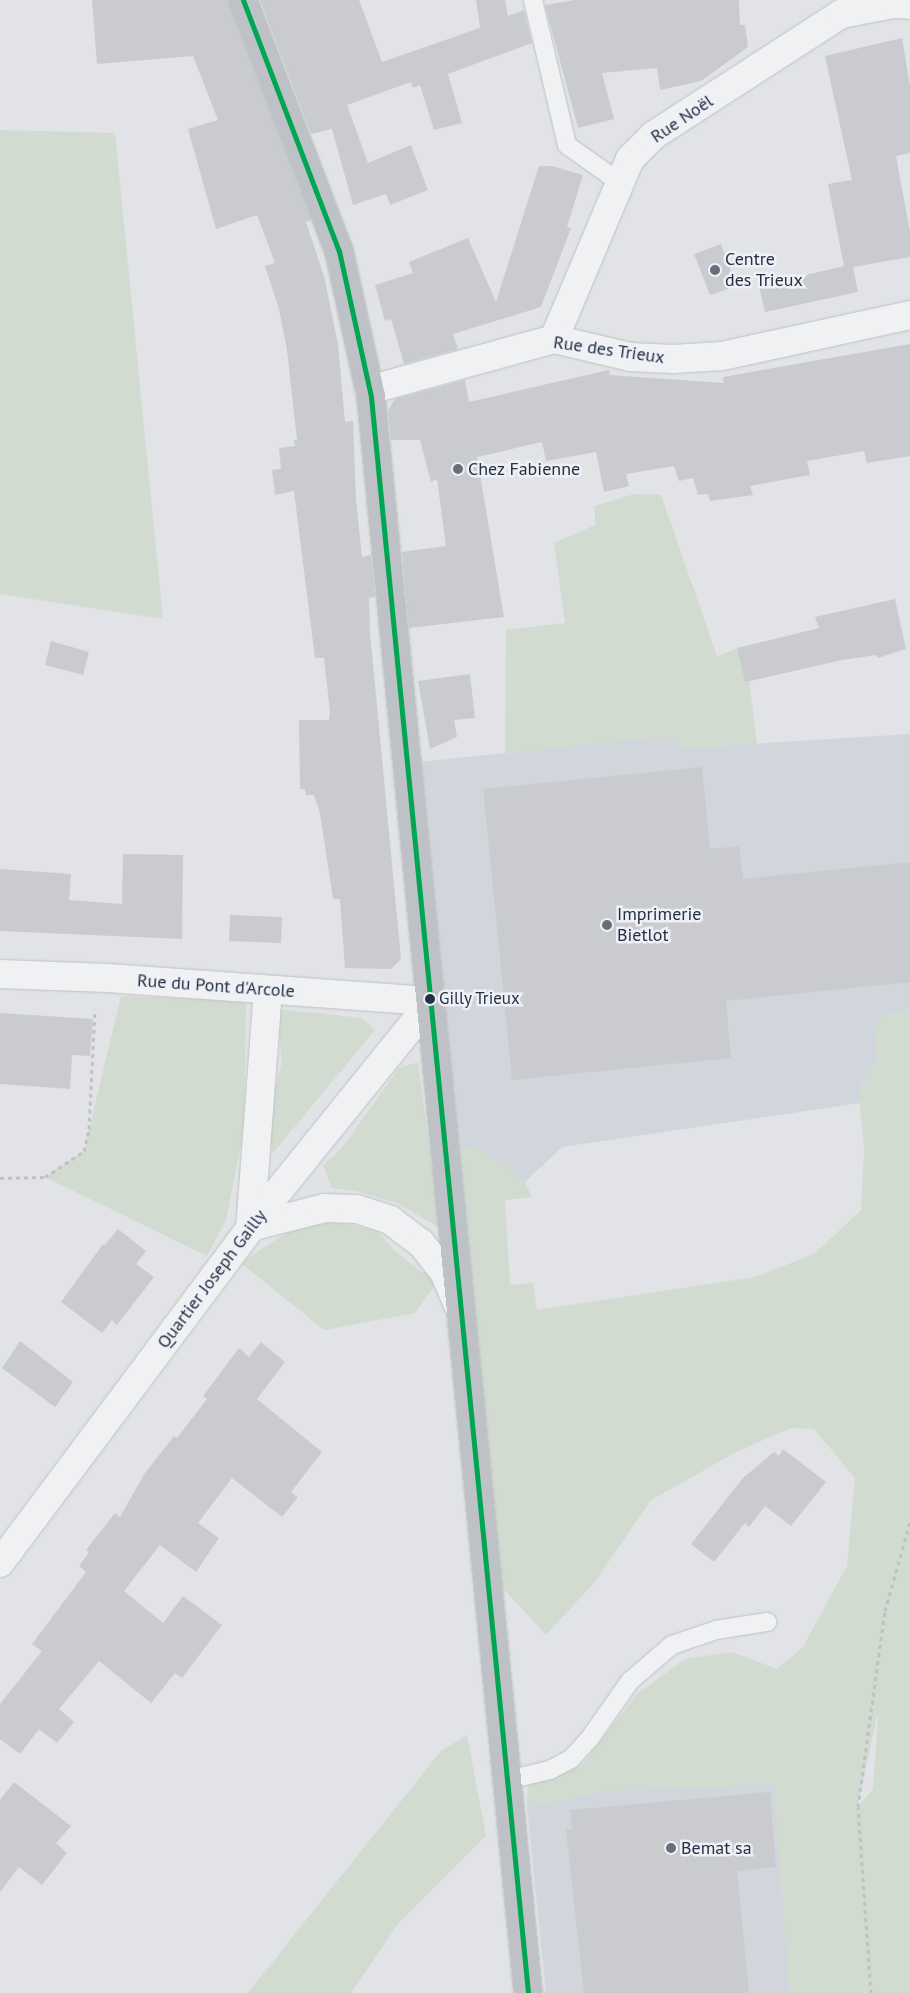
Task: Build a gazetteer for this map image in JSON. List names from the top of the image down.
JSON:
{
  "streets": {
    "street": [
      "Rue Noël",
      "Rue des Trieux",
      "Rue du Pont d'Arcole",
      "Quartier Joseph Gailly"
    ]
  },
  "crossings": [
    ["Rue Noël", "Rue des Trieux"],
    ["Rue du Pont d'Arcole", "Quartier Joseph Gailly"]
  ],
  "places": [
    "Centre des Trieux",
    "Chez Fabienne",
    "Imprimerie Bietlot",
    "Gilly Trieux",
    "Bemat sa"
  ]
}
